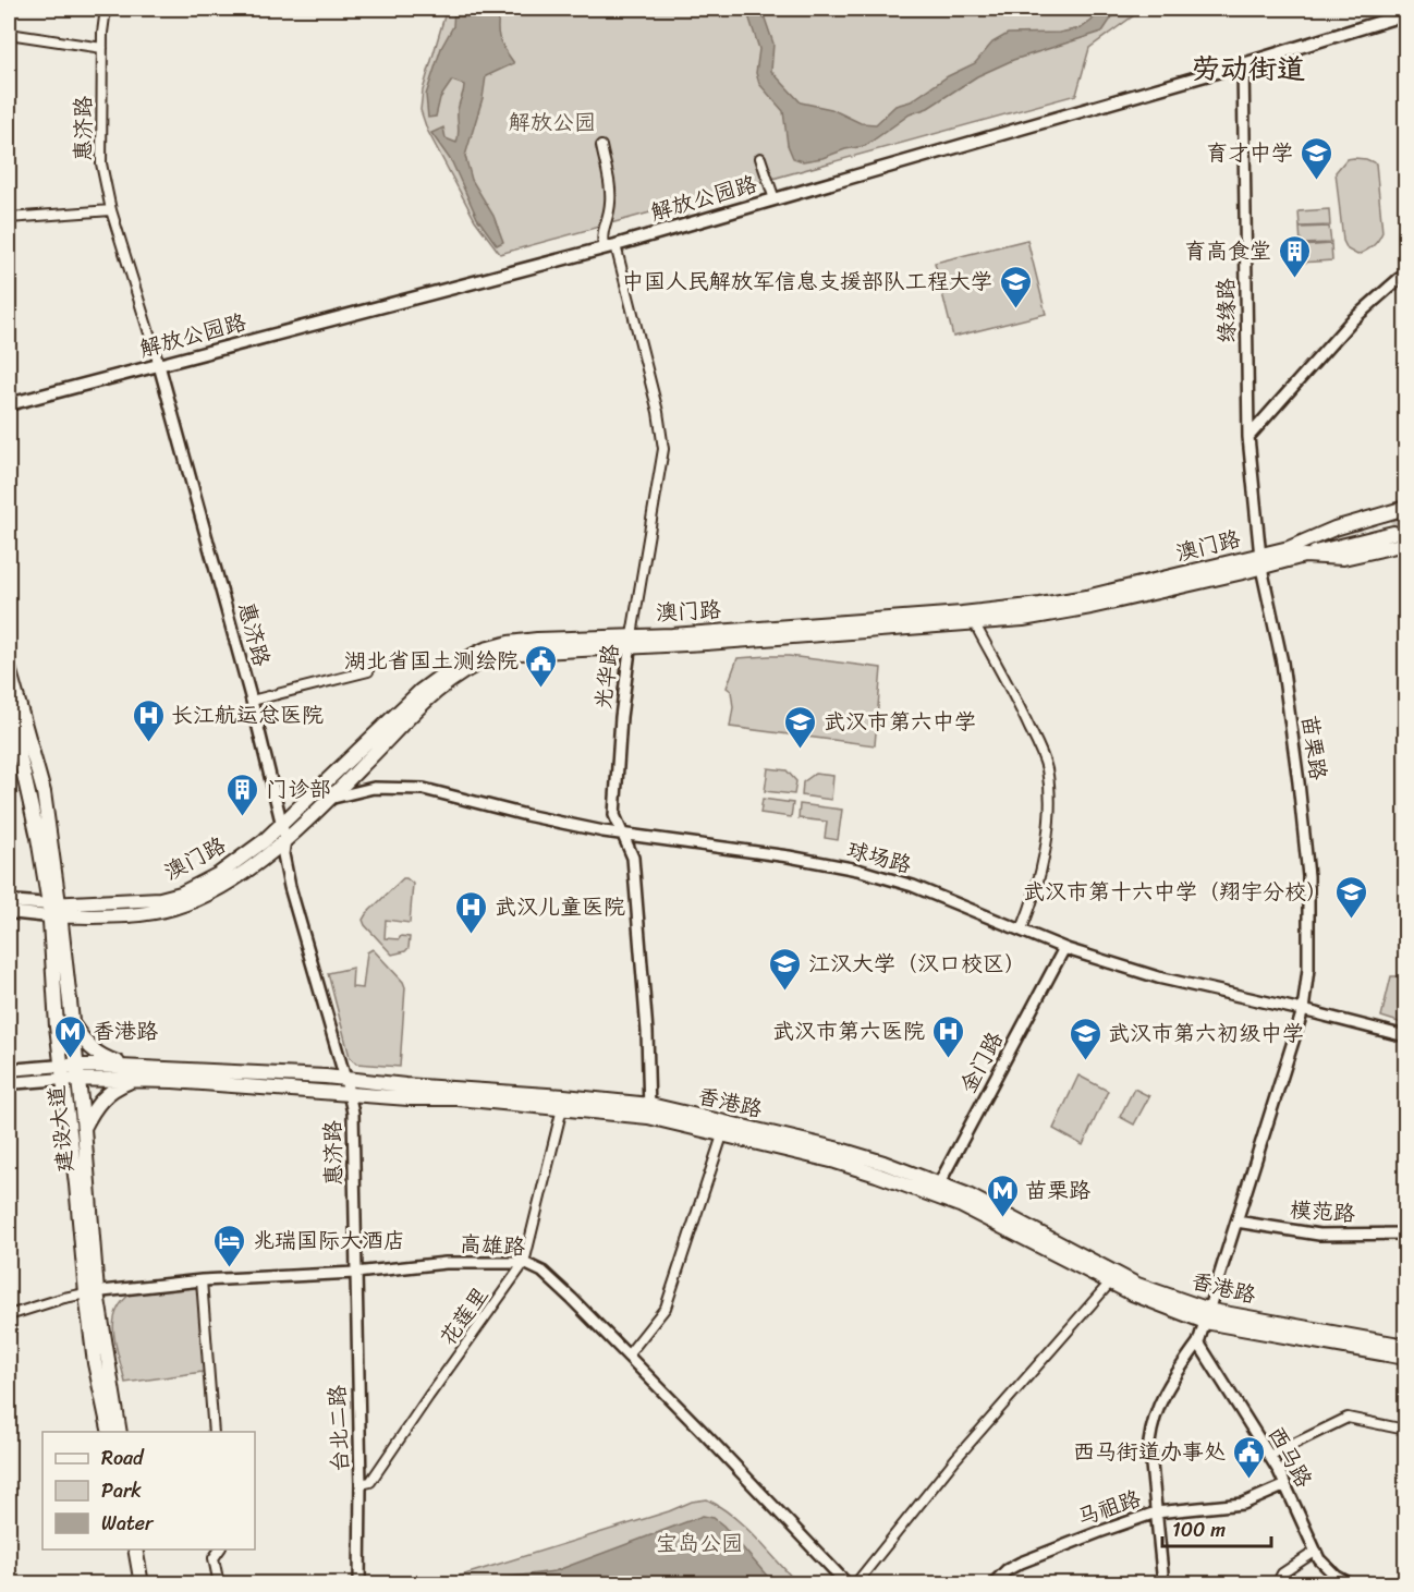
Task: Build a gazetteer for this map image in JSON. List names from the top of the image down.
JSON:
{
  "streets": {
    "main road": [
      "解放公园路",
      "澳门路",
      "香港路",
      "建设大道"
    ],
    "street": [
      "惠济路",
      "绿缘路",
      "光华路",
      "苗栗路",
      "球场路",
      "金门路",
      "模范路",
      "高雄路",
      "花莲里",
      "台北二路",
      "西马路",
      "马祖路"
    ]
  },
  "crossings": [
    ["惠济路", "解放公园路"],
    ["惠济路", "澳门路"],
    ["惠济路", "香港路"],
    ["惠济路", "高雄路"],
    ["惠济路", "台北二路"],
    ["解放公园路", "绿缘路"],
    ["解放公园路", "光华路"],
    ["绿缘路", "澳门路"],
    ["绿缘路", "苗栗路"],
    ["澳门路", "光华路"],
    ["澳门路", "苗栗路"],
    ["澳门路", "球场路"],
    ["澳门路", "建设大道"],
    ["光华路", "球场路"],
    ["光华路", "香港路"],
    ["苗栗路", "球场路"],
    ["苗栗路", "香港路"],
    ["苗栗路", "模范路"],
    ["苗栗路", "西马路"],
    ["苗栗路", "马祖路"],
    ["球场路", "金门路"],
    ["金门路", "香港路"],
    ["香港路", "建设大道"],
    ["香港路", "花莲里"],
    ["建设大道", "高雄路"],
    ["高雄路", "花莲里"],
    ["高雄路", "台北二路"],
    ["花莲里", "台北二路"],
    ["西马路", "马祖路"]
  ],
  "districts": ["劳动街道"],
  "parks": ["解放公园", "宝岛公园"],
  "places": {
    "school or university": [
      "育才中学",
      "中国人民解放军信息支援部队工程大学",
      "武汉市第六中学",
      "武汉市第十六中学（翔宇分校）",
      "江汉大学（汉口校区）",
      "武汉市第六初级中学"
    ],
    "building": ["育高食堂", "门诊部"],
    "public building": ["湖北省国土测绘院", "西马街道办事处"],
    "hospital": ["长江航运总医院", "武汉儿童医院", "武汉市第六医院"],
    "metro station": ["香港路", "苗栗路"],
    "hotel": ["兆瑞国际大酒店"]
  },
  "legend": ["Road", "Park", "Water"],
  "scale_bar": "100 m"
}
